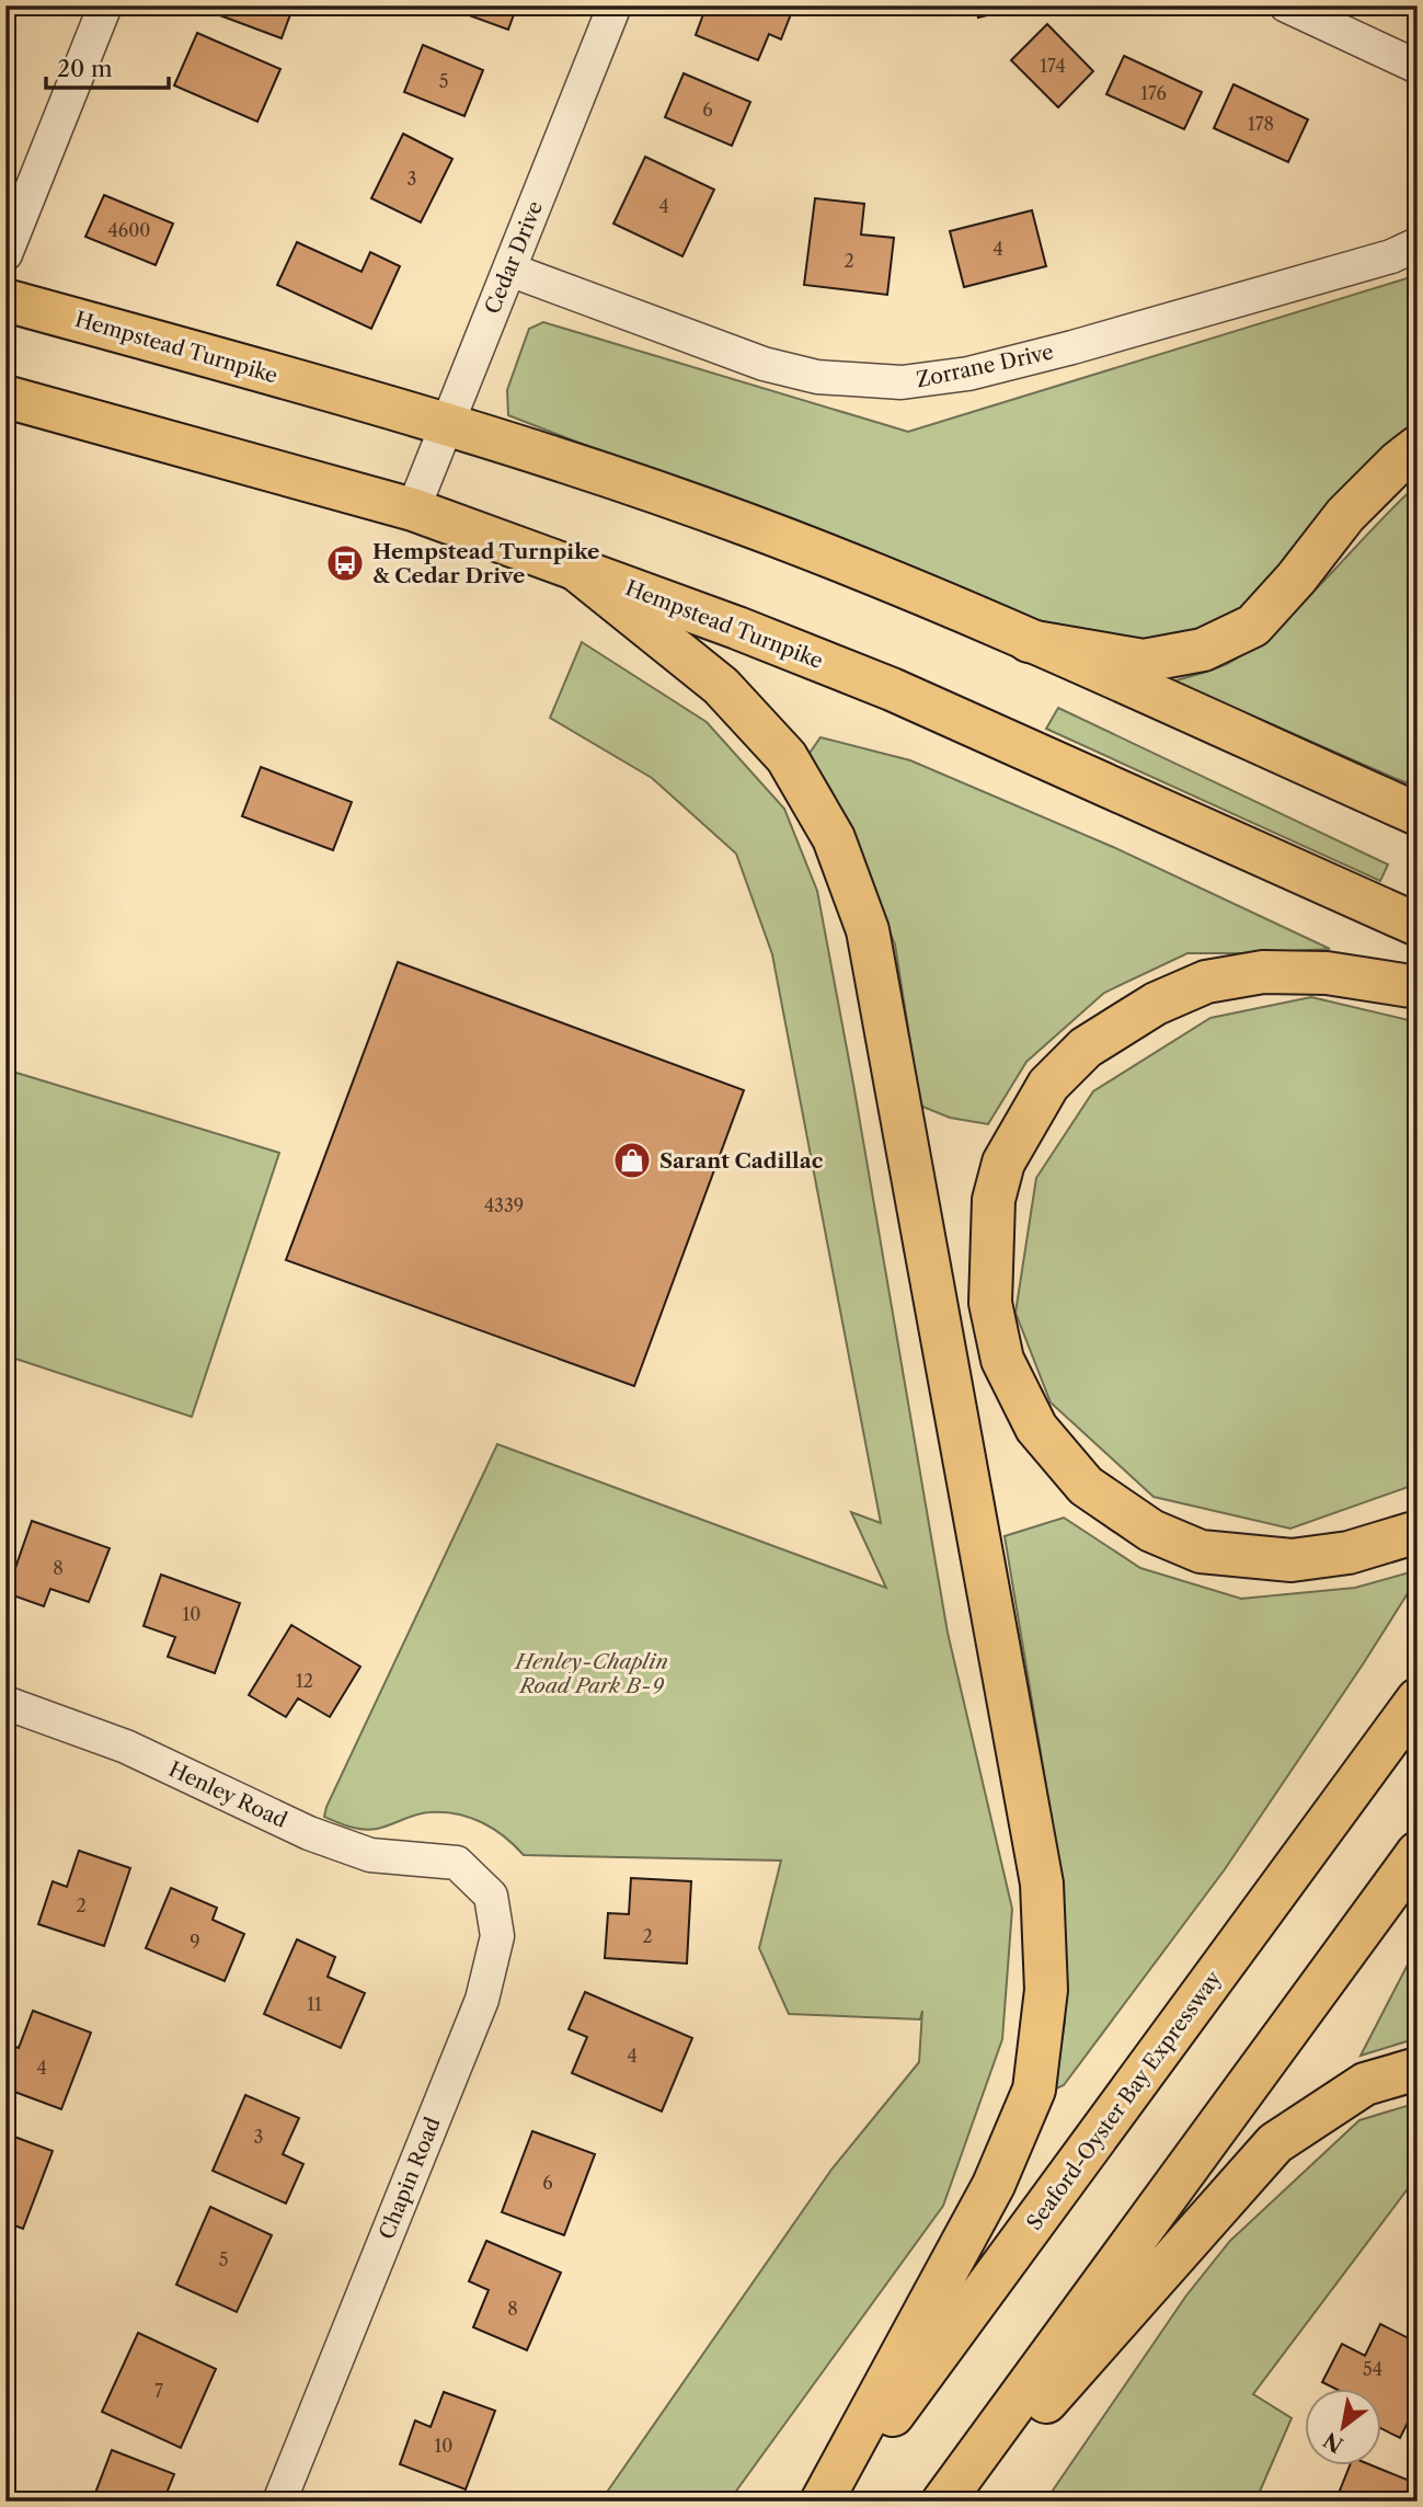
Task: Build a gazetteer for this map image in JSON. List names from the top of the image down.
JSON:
{
  "streets": {
    "main road": ["Hempstead Turnpike", "Seaford-Oyster Bay Expressway"],
    "street": [
      "Cedar Drive",
      "Zorrane Drive",
      "Henley Road",
      "Chapin Road"
    ]
  },
  "crossings": [
    ["Cedar Drive", "Hempstead Turnpike"],
    ["Cedar Drive", "Zorrane Drive"],
    ["Henley Road", "Chapin Road"]
  ],
  "parks": ["Henley-Chaplin Road Park B-9"],
  "places": {
    "bus stop": ["Hempstead Turnpike & Cedar Drive"],
    "shop": ["Sarant Cadillac"]
  },
  "house_numbers": [
    "174",
    "5",
    "176",
    "6",
    "178",
    "3",
    "4",
    "4600",
    "4",
    "2",
    "4339",
    "8",
    "10",
    "12",
    "2",
    "2",
    "9",
    "11",
    "4",
    "4",
    "3",
    "6",
    "5",
    "8",
    "54",
    "7",
    "10"
  ],
  "scale_bar": "20 m",
  "north": "bottom left"
}
